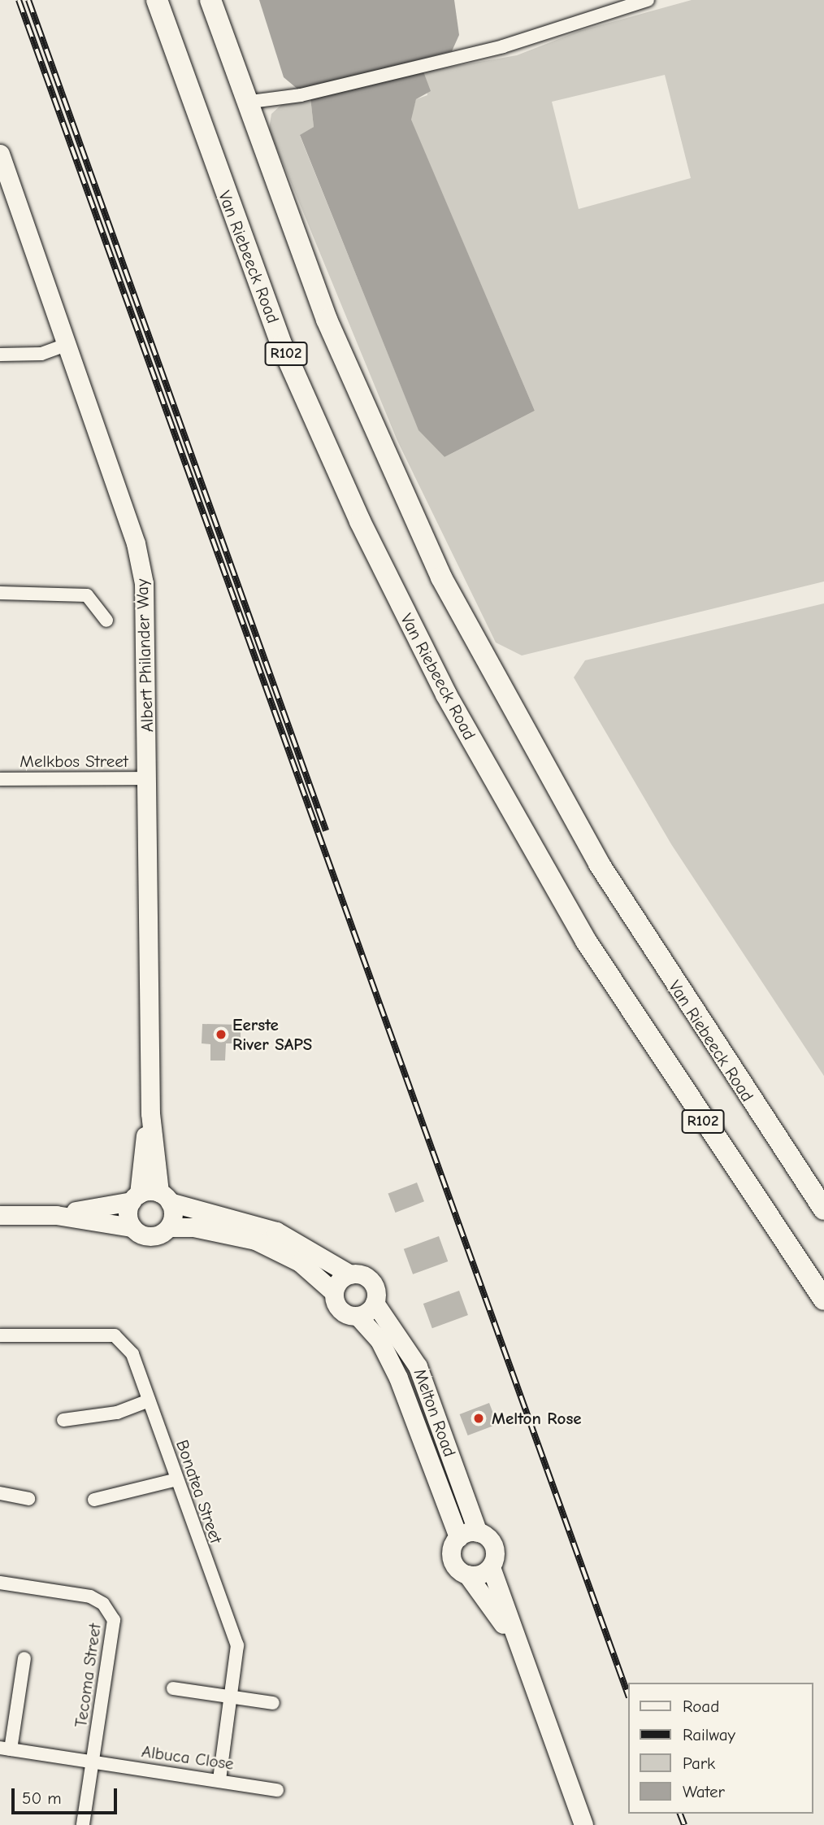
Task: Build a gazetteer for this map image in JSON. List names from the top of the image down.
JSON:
{
  "streets": {
    "main road": ["Van Riebeeck Road", "R102"],
    "street": [
      "Albert Philander Way",
      "Melkbos Street",
      "Melton Road",
      "Bonatea Street",
      "Tecoma Street",
      "Albuca Close"
    ]
  },
  "crossings": [
    ["Albert Philander Way", "Melkbos Street"],
    ["Bonatea Street", "Albuca Close"],
    ["Tecoma Street", "Albuca Close"]
  ],
  "places": ["Eerste River SAPS", "Melton Rose"],
  "legend": [
    "Road",
    "Railway",
    "Park",
    "Water"
  ],
  "scale_bar": "50 m"
}
